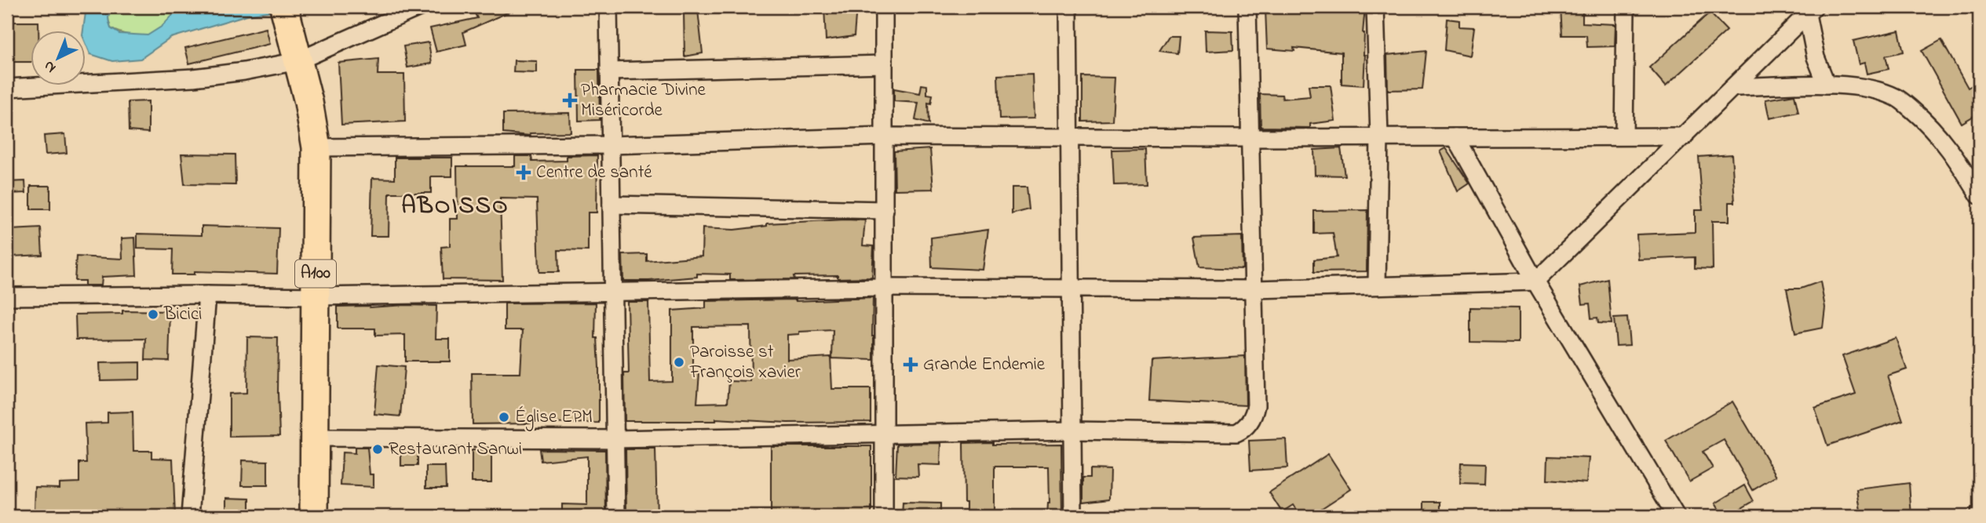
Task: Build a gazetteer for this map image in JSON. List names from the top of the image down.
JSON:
{
  "streets": {
    "highway": ["A100"]
  },
  "districts": ["ABOISSO"],
  "places": {
    "health": ["Pharmacie Divine Miséricorde", "Centre de santé", "Grande Endemie"],
    "other": [
      "Bicici",
      "Paroisse st François xavier",
      "Église EPM",
      "Restaurant Sanwi"
    ]
  },
  "north": "bottom left"
}
